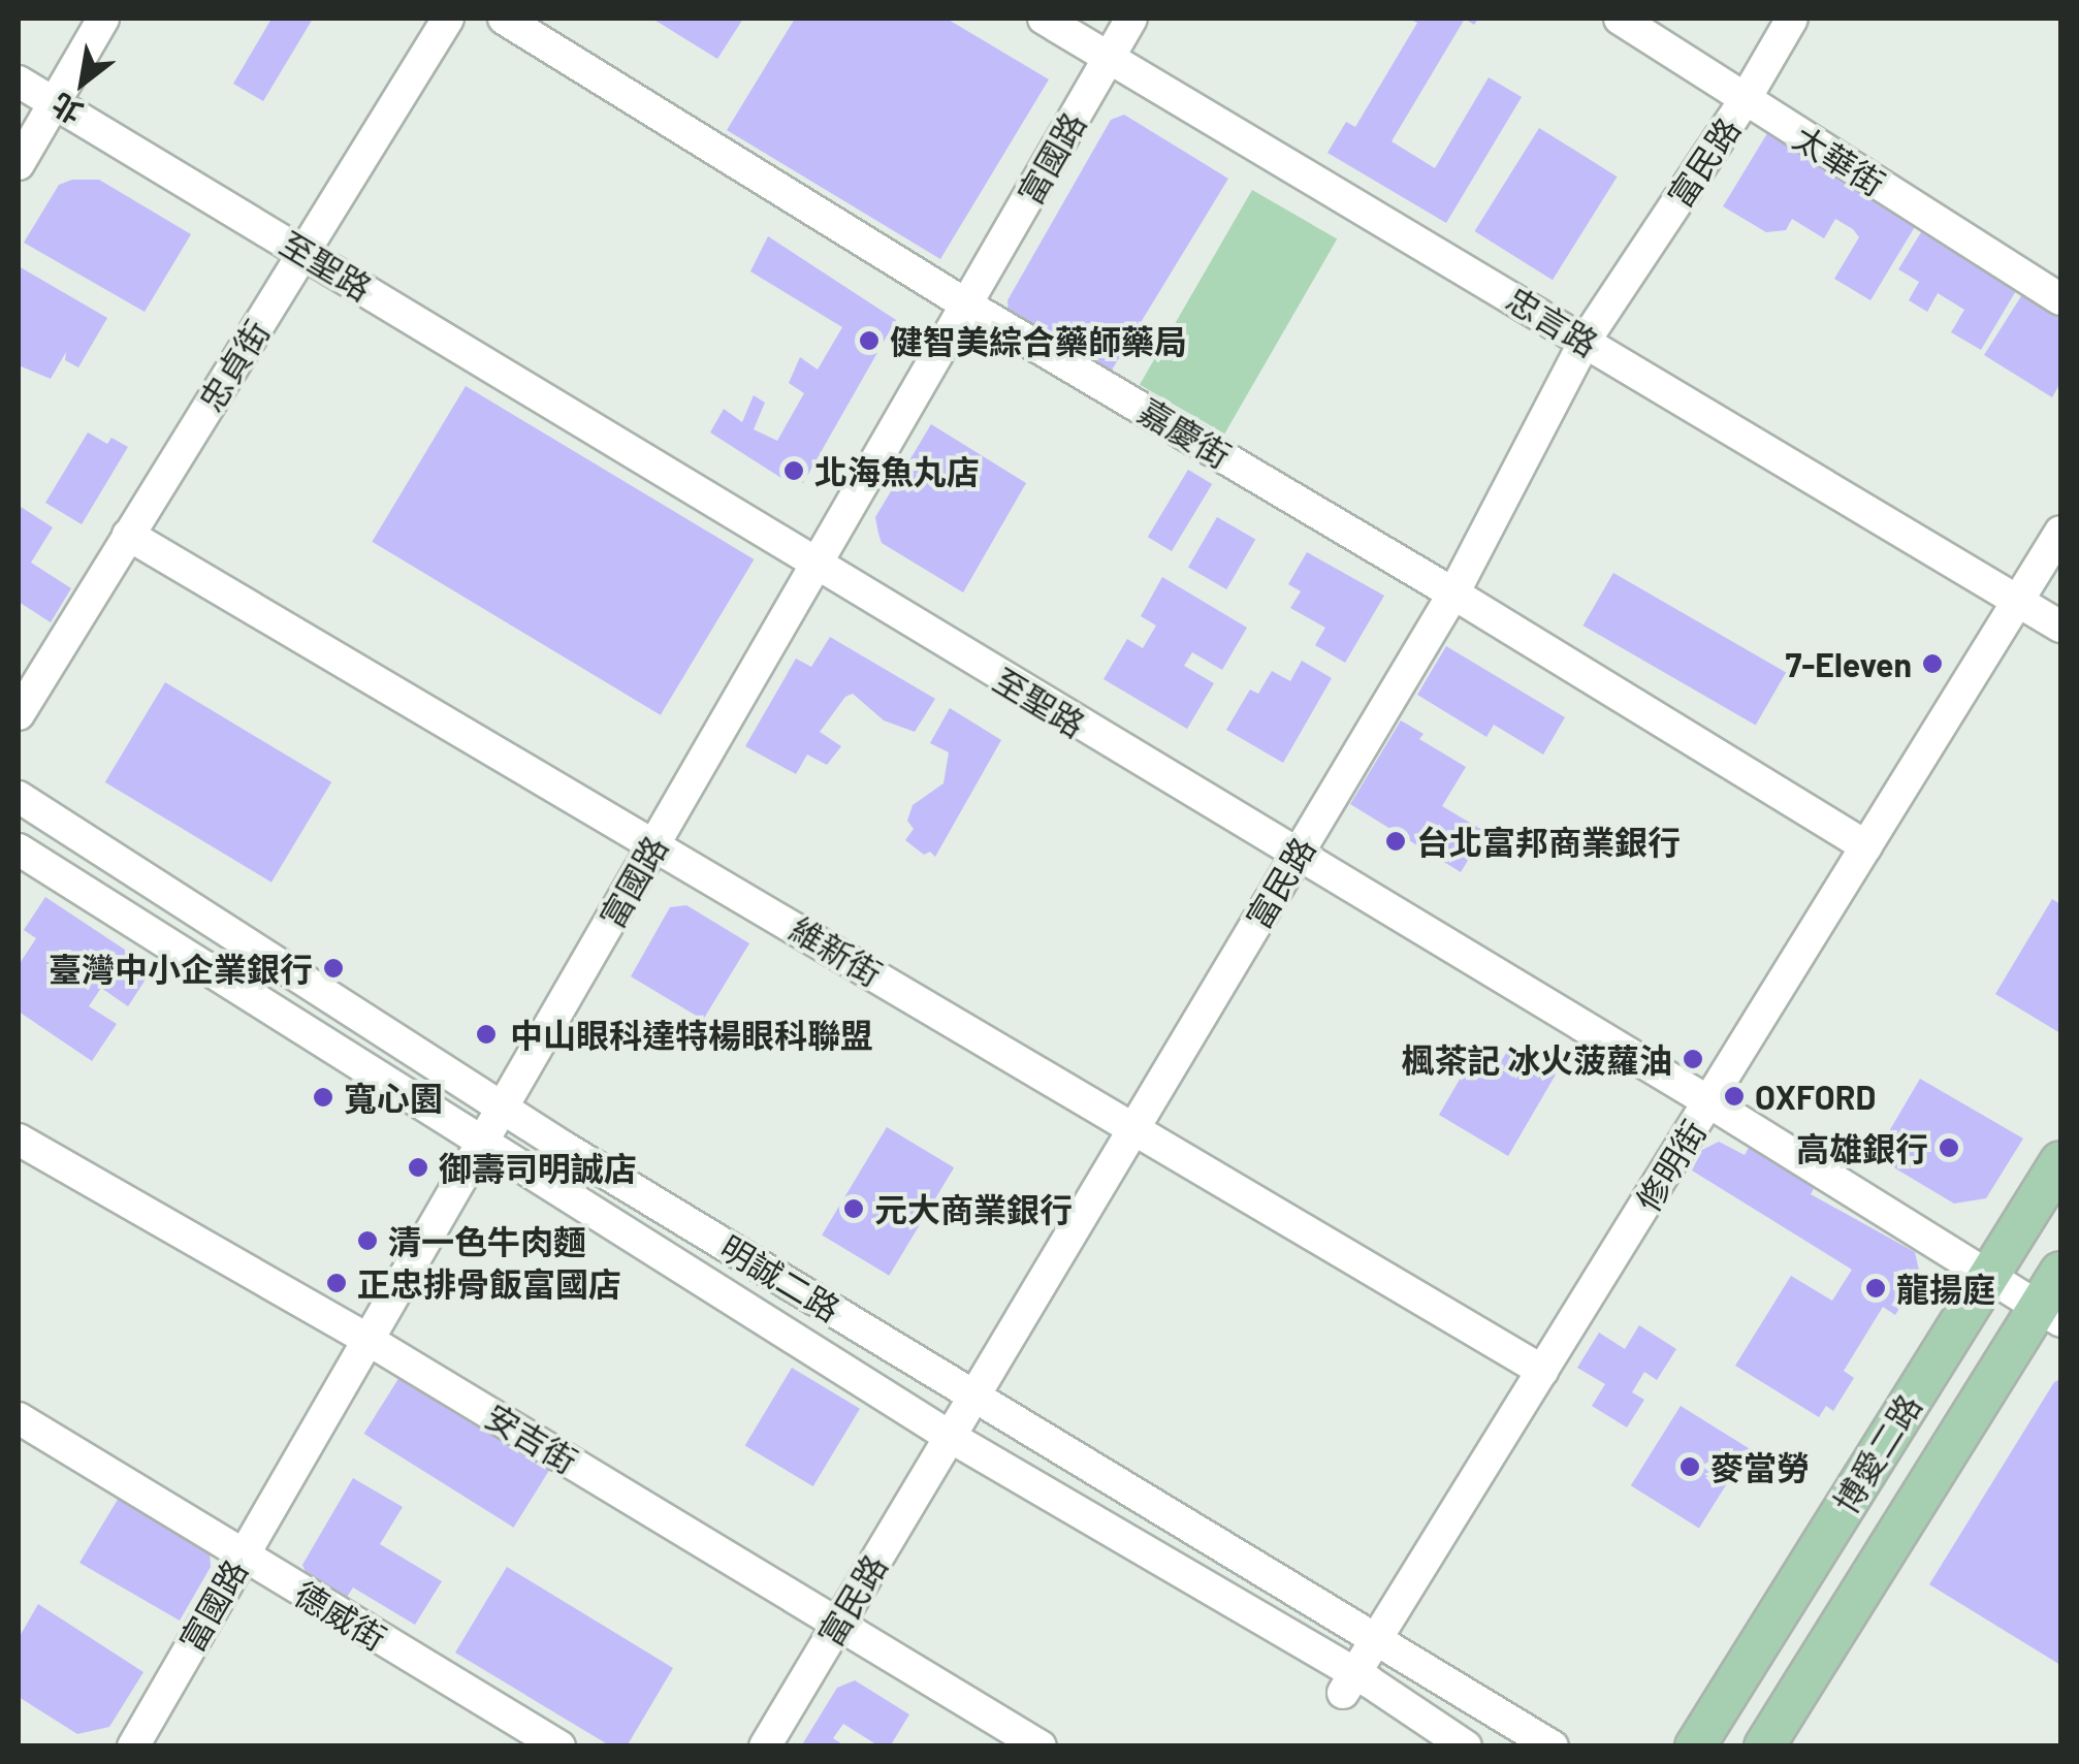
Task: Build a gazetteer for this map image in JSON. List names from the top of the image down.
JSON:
{
  "streets": {
    "main road": ["博愛二路"],
    "street": [
      "富國路",
      "太華街",
      "富民路",
      "至聖路",
      "忠言路",
      "忠貞街",
      "嘉慶街",
      "維新街",
      "修明街",
      "明誠二路",
      "安吉街",
      "德威街"
    ]
  },
  "crossings": [
    ["富國路", "至聖路"],
    ["富國路", "忠言路"],
    ["富國路", "嘉慶街"],
    ["富國路", "維新街"],
    ["富國路", "明誠二路"],
    ["富國路", "安吉街"],
    ["富國路", "德威街"],
    ["太華街", "富民路"],
    ["富民路", "至聖路"],
    ["富民路", "忠言路"],
    ["富民路", "嘉慶街"],
    ["富民路", "維新街"],
    ["富民路", "明誠二路"],
    ["富民路", "安吉街"],
    ["至聖路", "忠貞街"],
    ["至聖路", "修明街"],
    ["至聖路", "博愛二路"],
    ["忠言路", "修明街"],
    ["忠貞街", "維新街"],
    ["嘉慶街", "修明街"],
    ["維新街", "修明街"],
    ["修明街", "明誠二路"]
  ],
  "places": [
    "健智美綜合藥師藥局",
    "北海魚丸店",
    "7-Eleven",
    "台北富邦商業銀行",
    "臺灣中小企業銀行",
    "中山眼科達特楊眼科聯盟",
    "楓茶記 冰火菠蘿油",
    "OXFORD",
    "寬心園",
    "高雄銀行",
    "御壽司明誠店",
    "元大商業銀行",
    "清一色牛肉麵",
    "正忠排骨飯富國店",
    "龍揚庭",
    "麥當勞"
  ],
  "north": "bottom left"
}
